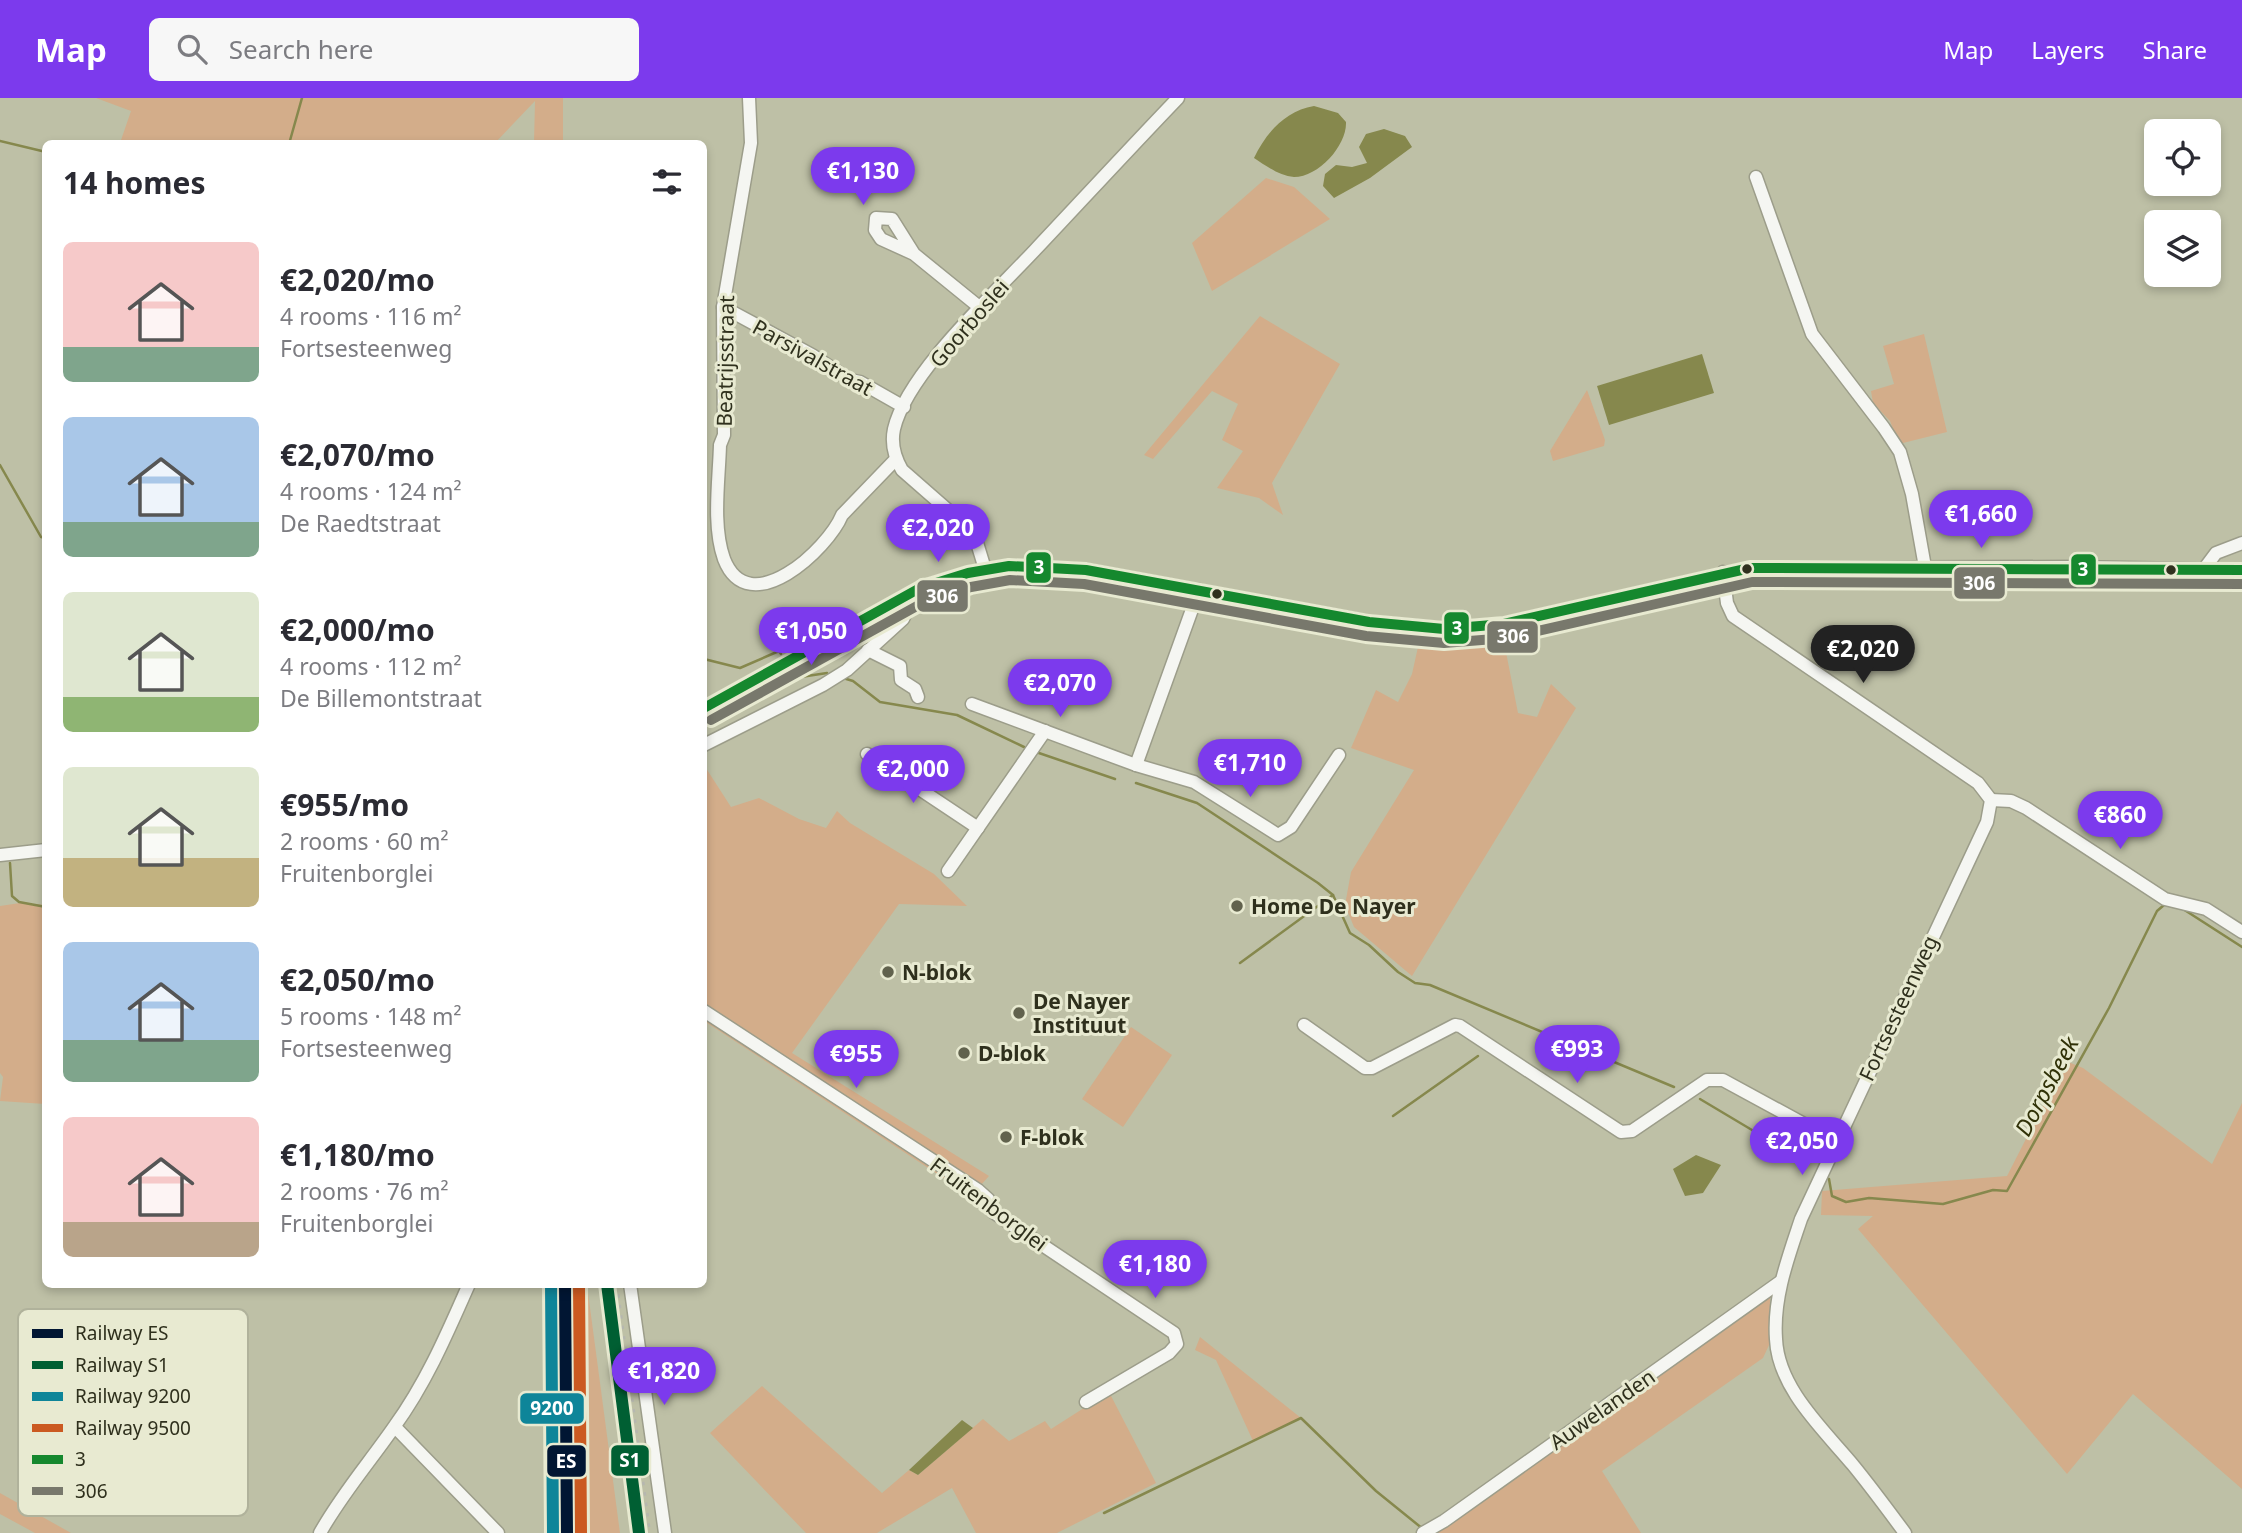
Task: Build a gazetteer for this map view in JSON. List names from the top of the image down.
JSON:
{
  "streets": {
    "street": [
      "Goorboslei",
      "Parsivalstraat",
      "Beatrijsstraat",
      "Fortsesteenweg",
      "Fruitenborglei",
      "Auwelanden"
    ]
  },
  "crossings": [
    ["Goorboslei", "Parsivalstraat"],
    ["Goorboslei", "Beatrijsstraat"],
    ["Parsivalstraat", "Beatrijsstraat"],
    ["Fortsesteenweg", "Auwelanden"]
  ],
  "water": ["Dorpsbeek"],
  "places": [
    "Home De Nayer",
    "N-blok",
    "De Nayer Instituut",
    "D-blok",
    "F-blok"
  ],
  "lines": [
    "transit line 3",
    "transit line 306",
    "rail line ES",
    "rail line S1",
    "rail line 9200",
    "rail line 9500"
  ],
  "legend": [
    "Railway ES",
    "Railway S1",
    "Railway 9200",
    "Railway 9500",
    "3",
    "306"
  ],
  "page": {
    "header": "Map",
    "search": "Search here",
    "nav": ["Map", "Layers", "Share"],
    "heading": "14 homes",
    "price": [
      "€1,130",
      "€1,660",
      "€2,020",
      "€1,050",
      "€2,020",
      "€2,070",
      "€1,710",
      "€2,000",
      "€860",
      "€993",
      "€955",
      "€2,050",
      "€1,180",
      "€1,820"
    ],
    "list": [
      {
        "name": "€2,020/mo",
        "note": "4 rooms · 116 m² · Fortsesteenweg"
      },
      {
        "name": "€2,070/mo",
        "note": "4 rooms · 124 m² · De Raedtstraat"
      },
      {
        "name": "€2,000/mo",
        "note": "4 rooms · 112 m² · De Billemontstraat"
      },
      {
        "name": "€955/mo",
        "note": "2 rooms · 60 m² · Fruitenborglei"
      },
      {
        "name": "€2,050/mo",
        "note": "5 rooms · 148 m² · Fortsesteenweg"
      },
      {
        "name": "€1,180/mo",
        "note": "2 rooms · 76 m² · Fruitenborglei"
      }
    ]
  }
}
